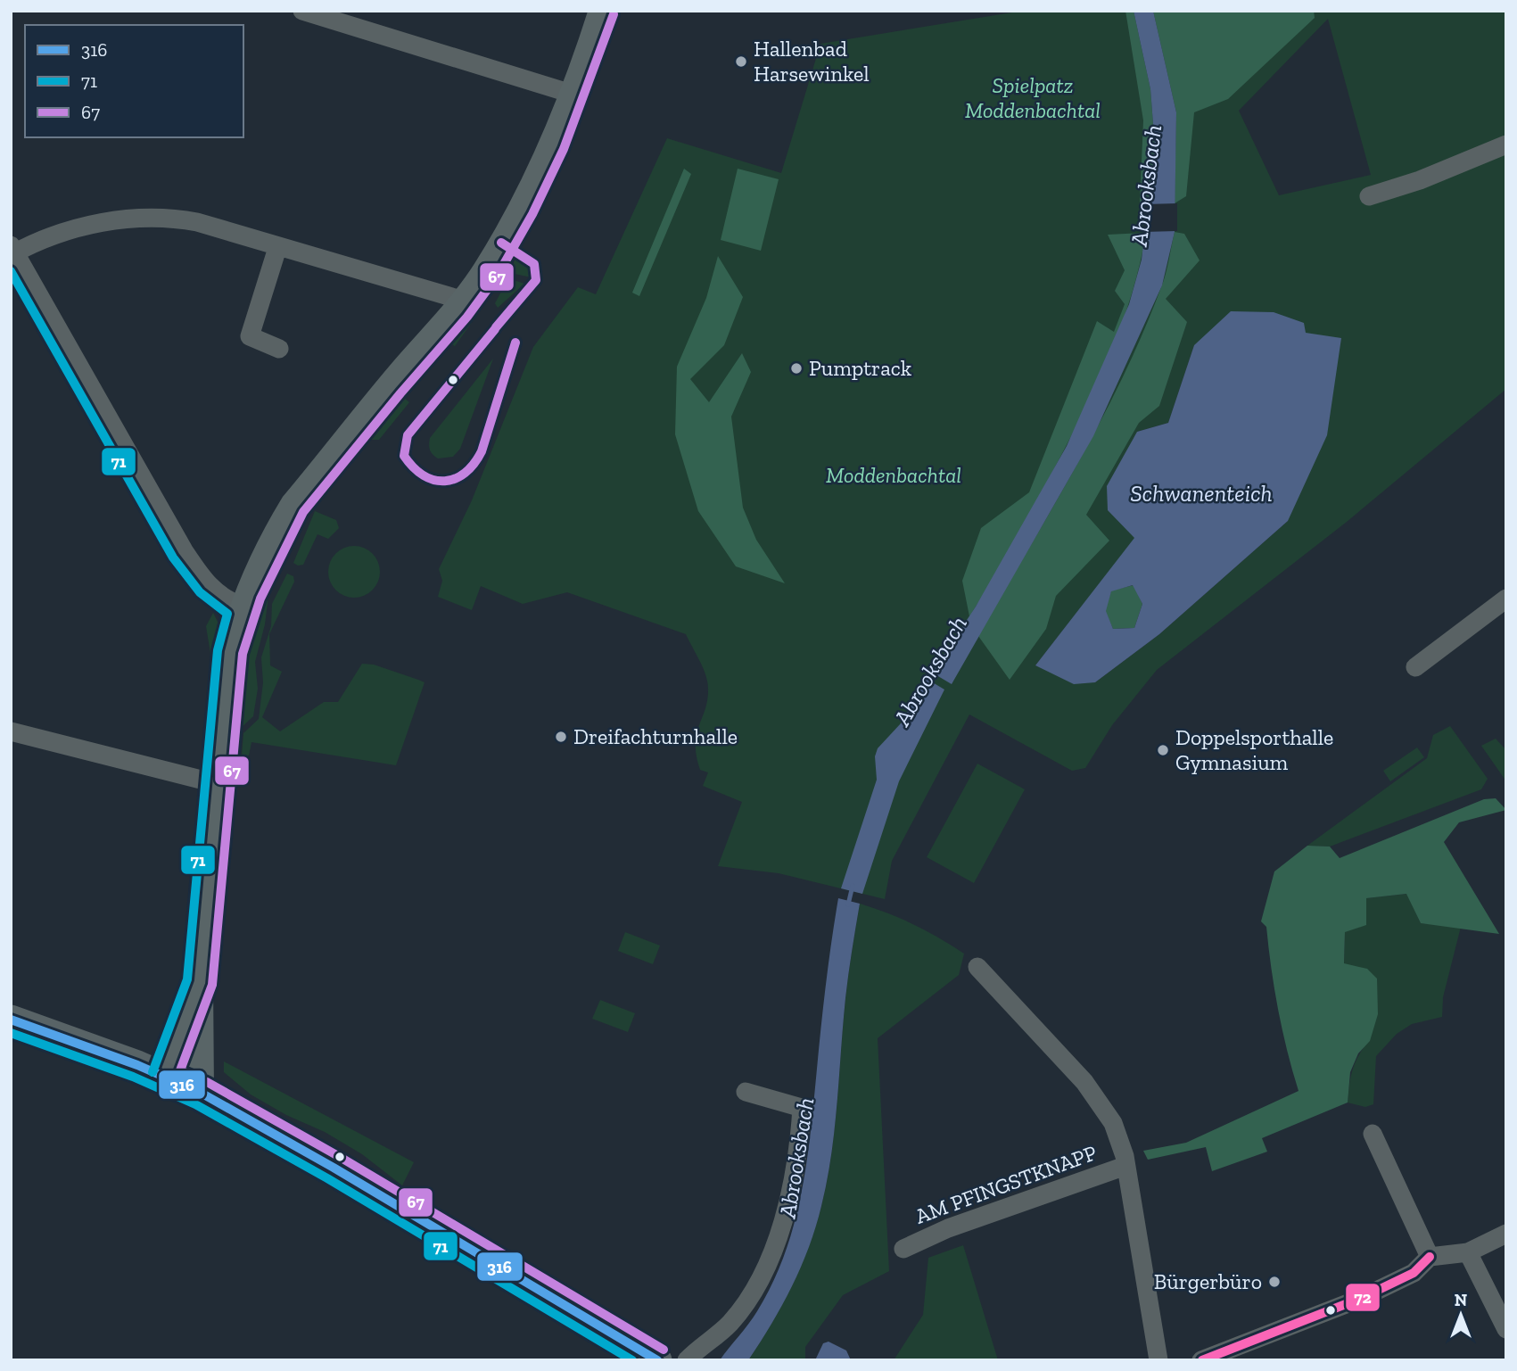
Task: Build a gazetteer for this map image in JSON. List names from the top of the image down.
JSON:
{
  "streets": {
    "street": ["AM PFINGSTKNAPP"]
  },
  "water": ["Abrooksbach", "Schwanenteich"],
  "parks": ["Spielpatz Moddenbachtal", "Moddenbachtal"],
  "places": [
    "Hallenbad Harsewinkel",
    "Pumptrack",
    "Dreifachturnhalle",
    "Doppelsporthalle Gymnasium",
    "Bürgerbüro"
  ],
  "lines": [
    "transit line 67",
    "transit line 71",
    "transit line 316",
    "transit line 72"
  ],
  "legend": ["316", "71", "67"],
  "north": "top"
}
